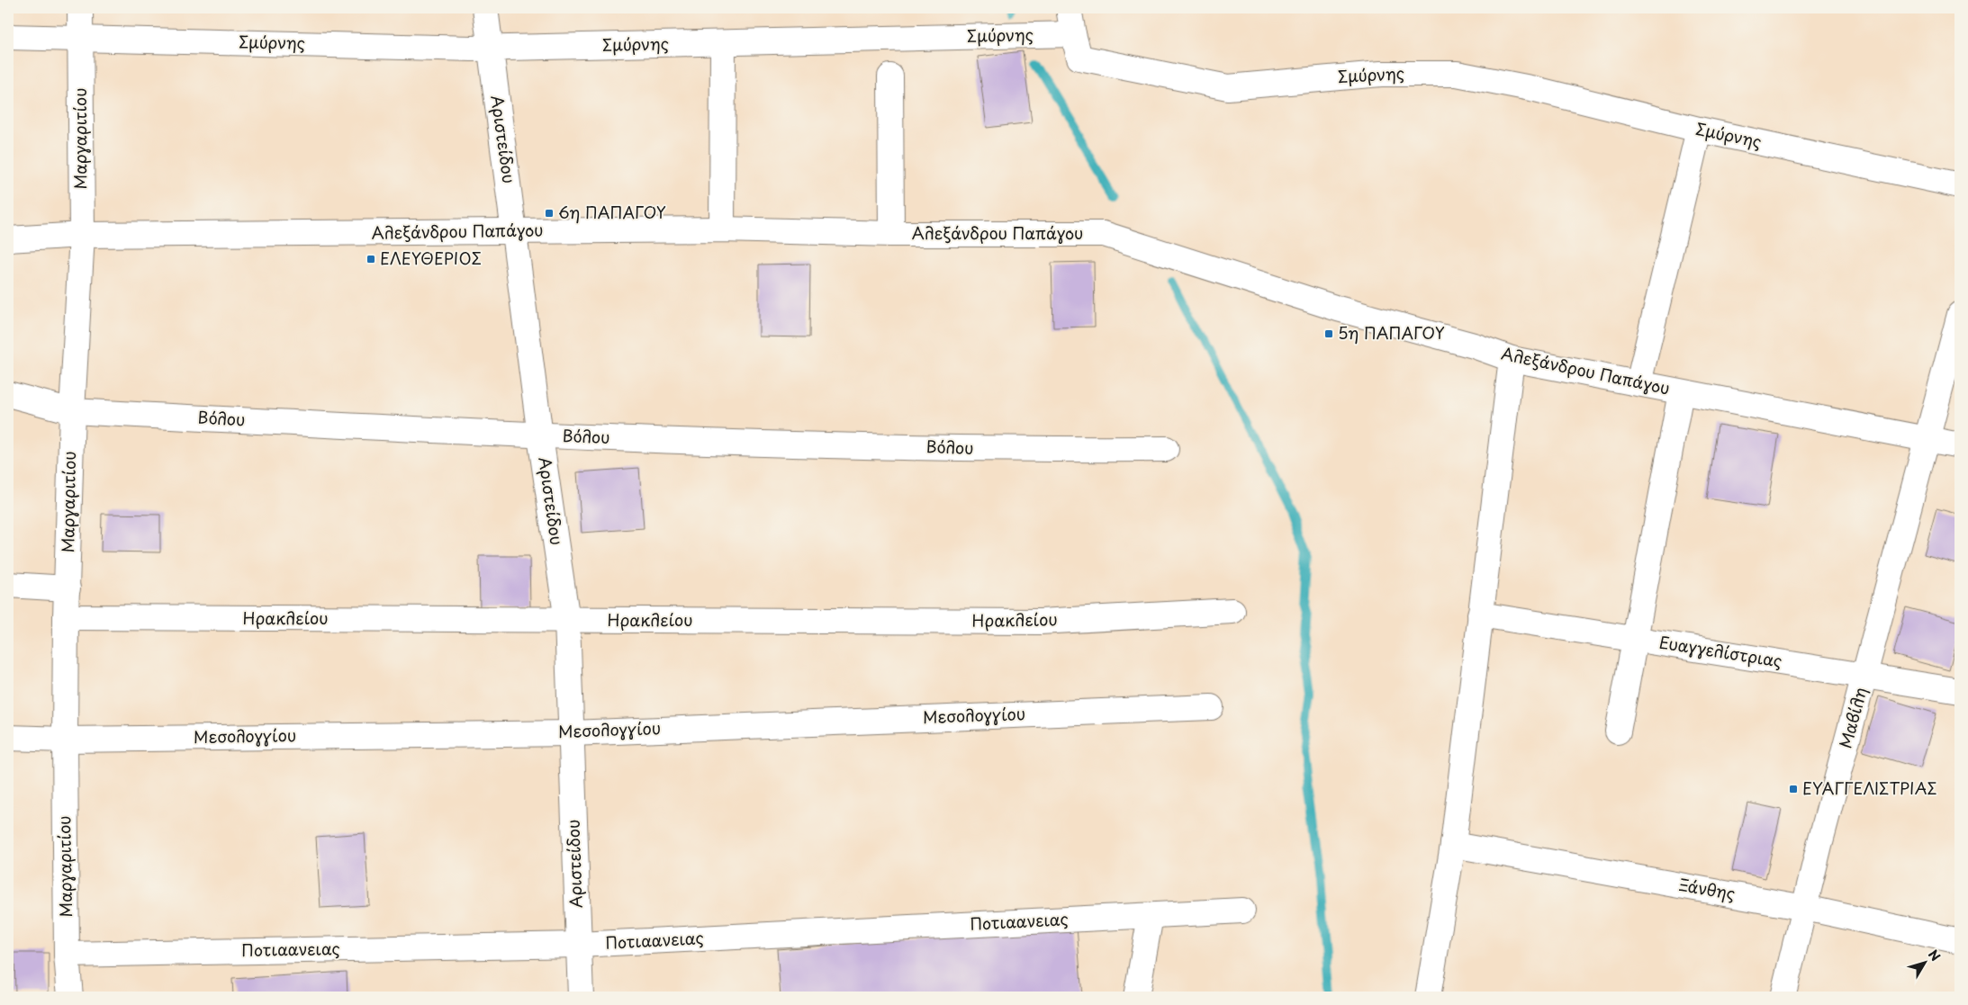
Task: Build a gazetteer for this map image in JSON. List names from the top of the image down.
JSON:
{
  "streets": {
    "street": [
      "Σμύρνης",
      "Μαργαριτίου",
      "Αριστείδου",
      "Αλεξάνδρου Παπάγου",
      "Βόλου",
      "Ηρακλείου",
      "Ευαγγελίστριας",
      "Μεσολογγίου",
      "Μαβίλη",
      "Ξάνθης",
      "Ποτιαανειας"
    ]
  },
  "crossings": [
    ["Σμύρνης", "Μαργαριτίου"],
    ["Σμύρνης", "Αριστείδου"],
    ["Μαργαριτίου", "Αλεξάνδρου Παπάγου"],
    ["Μαργαριτίου", "Βόλου"],
    ["Μαργαριτίου", "Ηρακλείου"],
    ["Μαργαριτίου", "Μεσολογγίου"],
    ["Μαργαριτίου", "Ποτιαανειας"],
    ["Αριστείδου", "Αλεξάνδρου Παπάγου"],
    ["Αριστείδου", "Βόλου"],
    ["Αριστείδου", "Ηρακλείου"],
    ["Αριστείδου", "Μεσολογγίου"],
    ["Αριστείδου", "Ποτιαανειας"],
    ["Αλεξάνδρου Παπάγου", "Μαβίλη"],
    ["Ευαγγελίστριας", "Μαβίλη"],
    ["Μαβίλη", "Ξάνθης"]
  ],
  "places": {
    "transit": [
      "6η ΠΑΠΑΓΟΥ",
      "ΕΛΕΥΘΕΡΙΟΣ",
      "5η ΠΑΠΑΓΟΥ",
      "ΕΥΑΓΓΕΛΙΣΤΡΙΑΣ"
    ]
  },
  "north": "top right"
}
